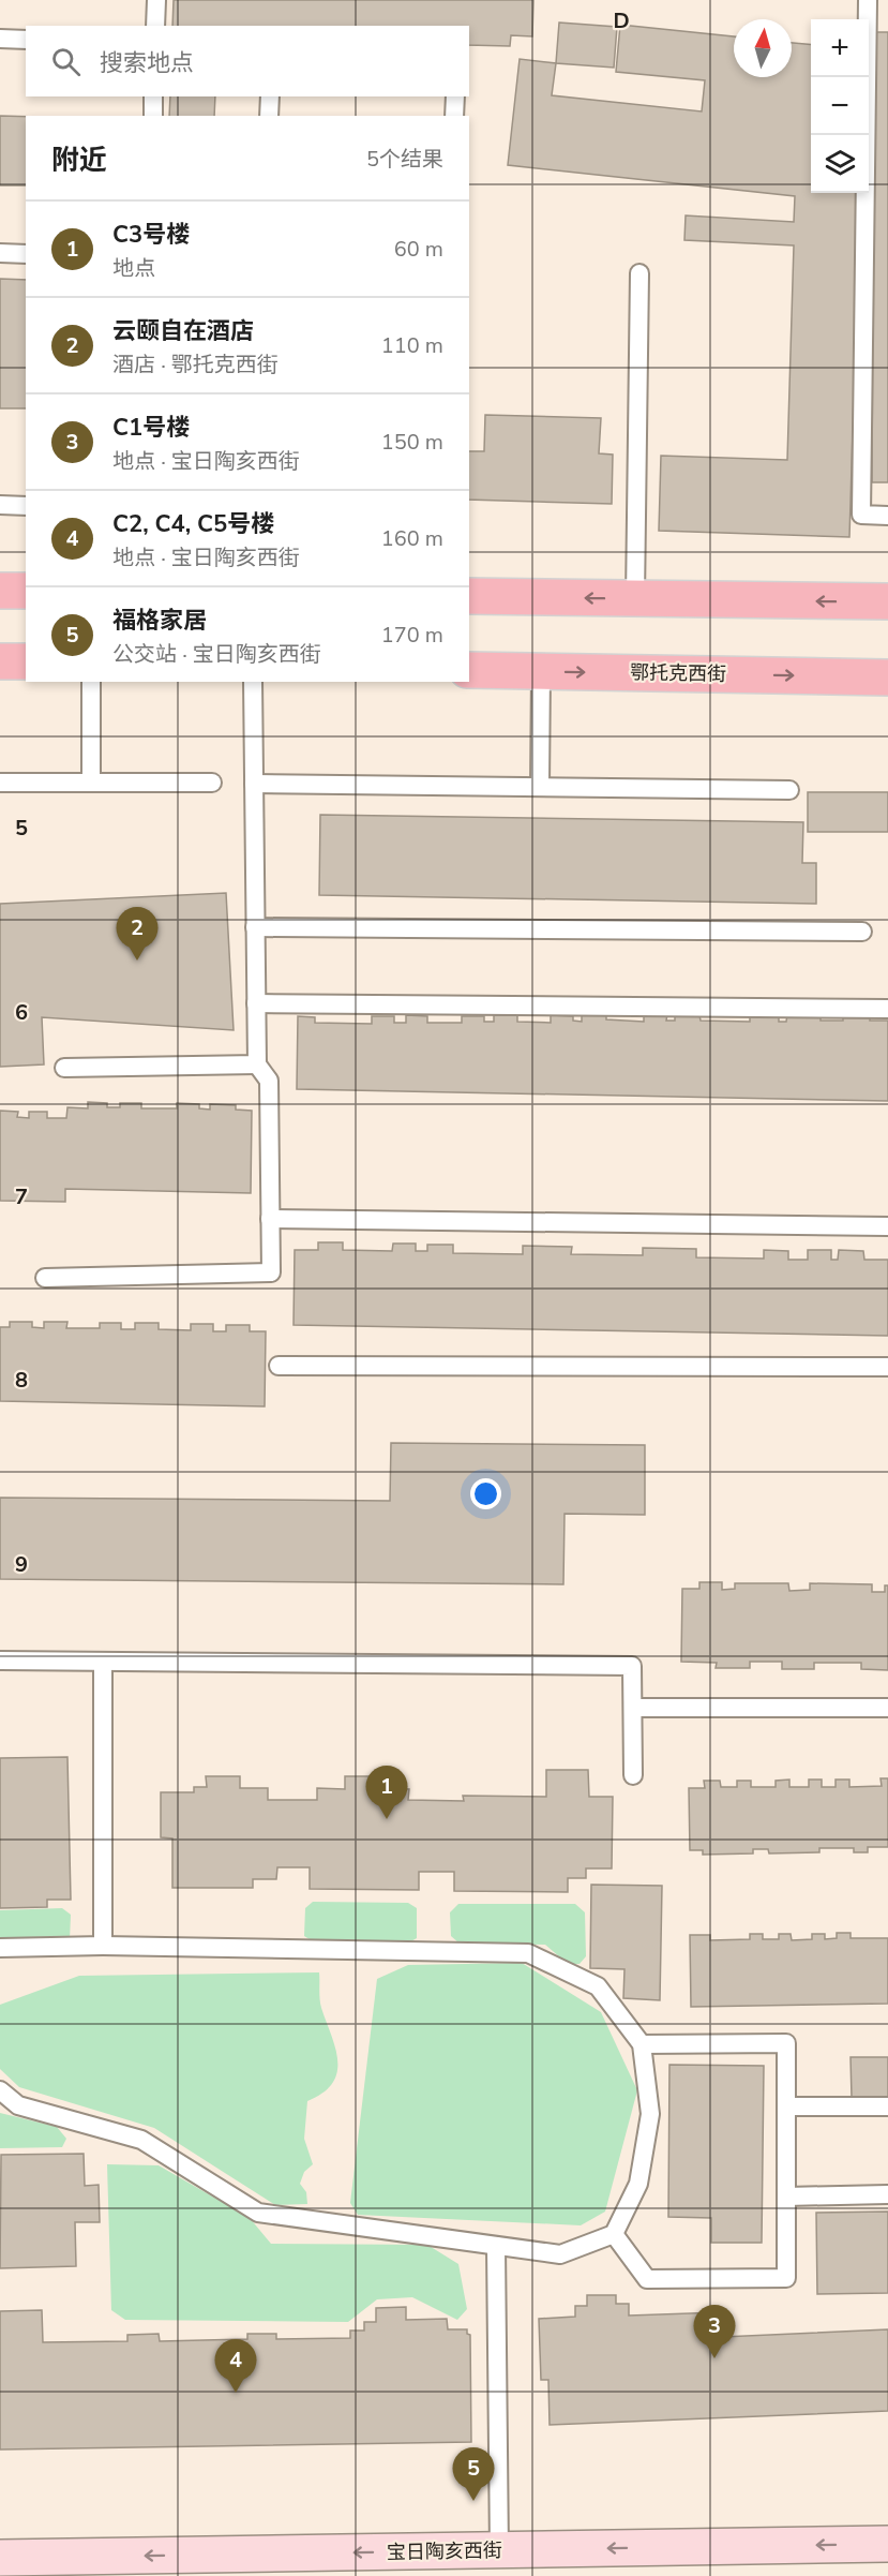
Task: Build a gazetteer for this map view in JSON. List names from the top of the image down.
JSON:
{
  "streets": {
    "main road": ["鄂托克西街"],
    "street": ["宝日陶亥西街"]
  },
  "one_way": ["宝日陶亥西街"],
  "north": "top",
  "page": {
    "map_buttons": ["+", "−"],
    "search": "搜索地点",
    "heading": ["附近", "5个结果"],
    "list": [
      {
        "mark": "1",
        "name": "C3号楼",
        "note": "地点",
        "value": "60 m"
      },
      {
        "mark": "2",
        "name": "云颐自在酒店",
        "note": "酒店 · 鄂托克西街",
        "value": "110 m"
      },
      {
        "mark": "3",
        "name": "C1号楼",
        "note": "地点 · 宝日陶亥西街",
        "value": "150 m"
      },
      {
        "mark": "4",
        "name": "C2, C4, C5号楼",
        "note": "地点 · 宝日陶亥西街",
        "value": "160 m"
      },
      {
        "mark": "5",
        "name": "福格家居",
        "note": "公交站 · 宝日陶亥西街",
        "value": "170 m"
      }
    ],
    "pins": [
      "2",
      "1",
      "3",
      "4",
      "5"
    ]
  },
  "grid": {
    "columns": ["D"],
    "rows": [
      "5",
      "6",
      "7",
      "8",
      "9"
    ]
  }
}
